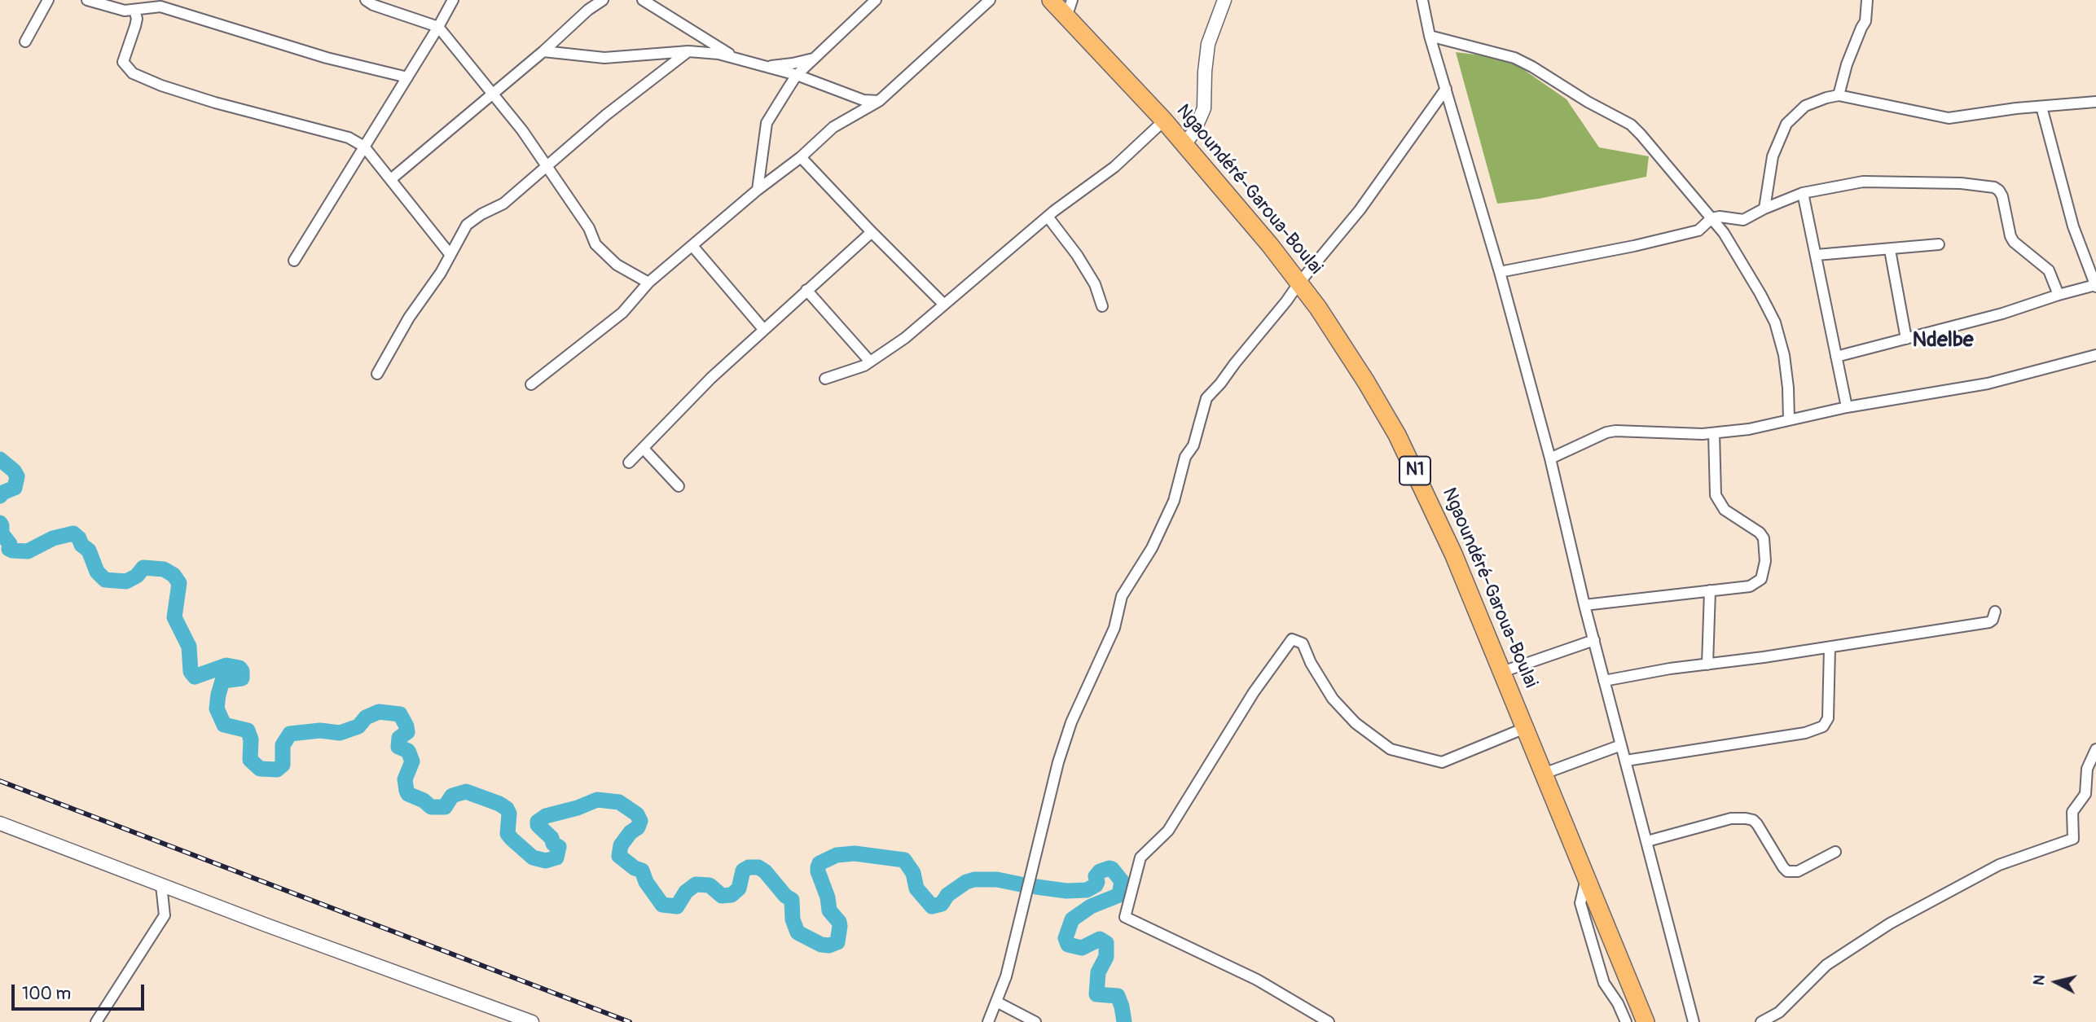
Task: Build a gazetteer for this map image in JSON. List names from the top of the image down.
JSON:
{
  "streets": {
    "highway": ["Ngaoundéré-Garoua-Boulai", "N1"]
  },
  "districts": ["Ndelbe"],
  "scale_bar": "100 m",
  "north": "left"
}
